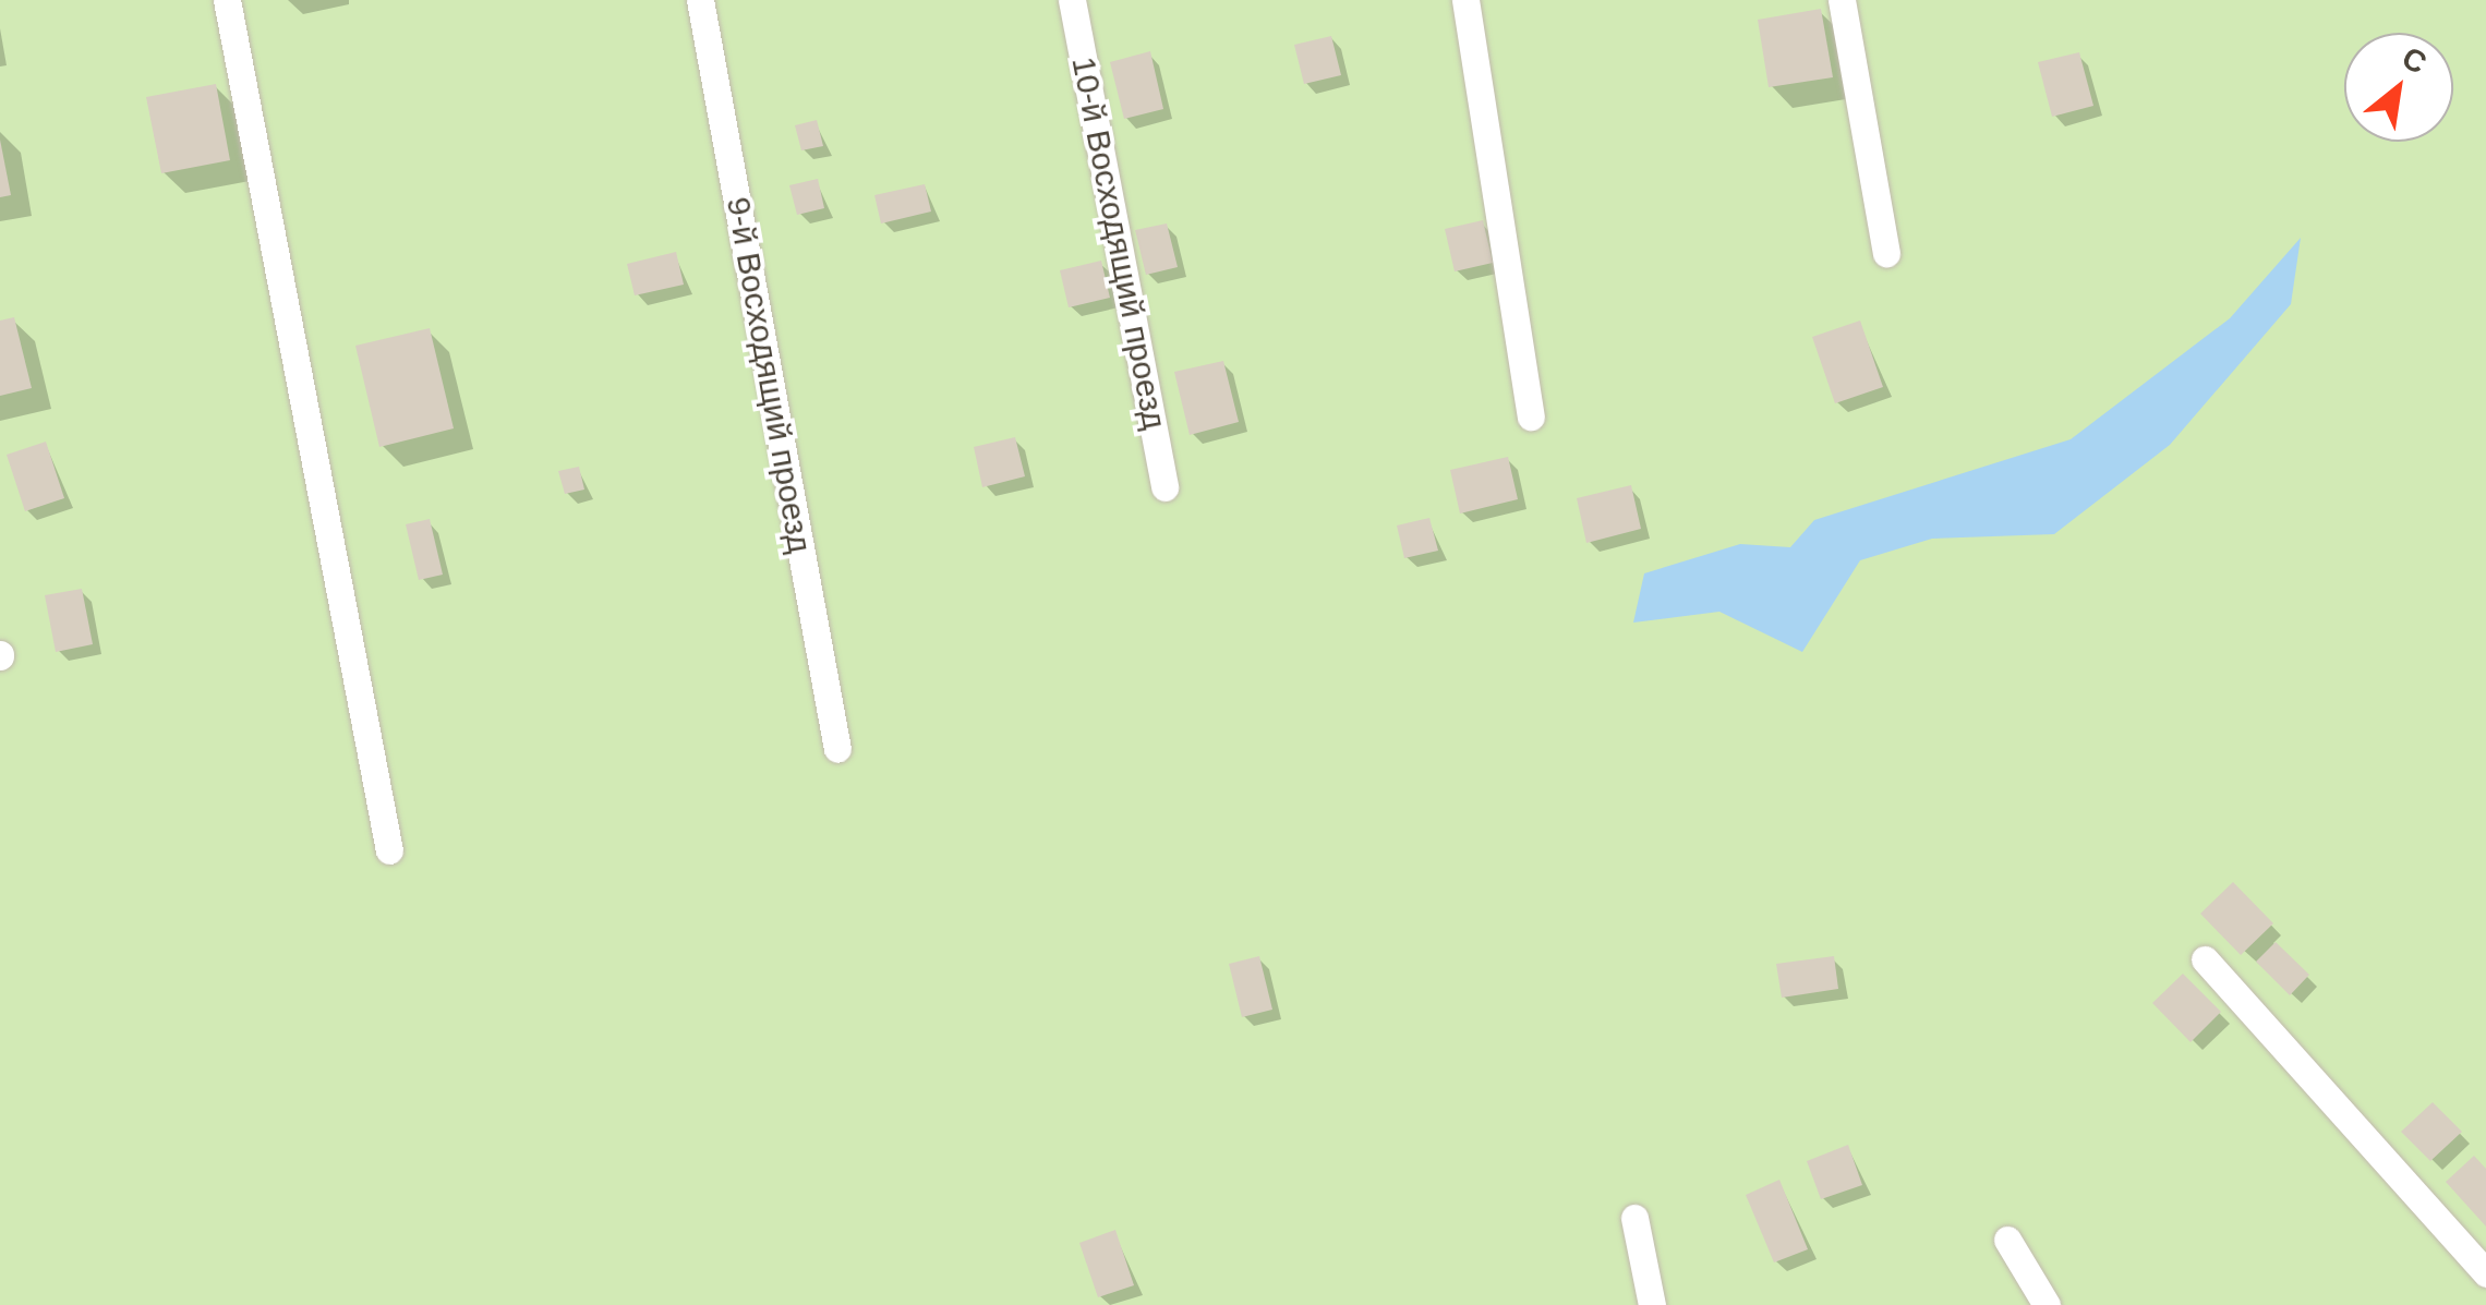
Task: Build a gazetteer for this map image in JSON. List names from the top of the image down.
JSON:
{
  "streets": {
    "lane": ["10-й Восходящий проезд", "9-й Восходящий проезд"]
  },
  "north": "top right"
}
